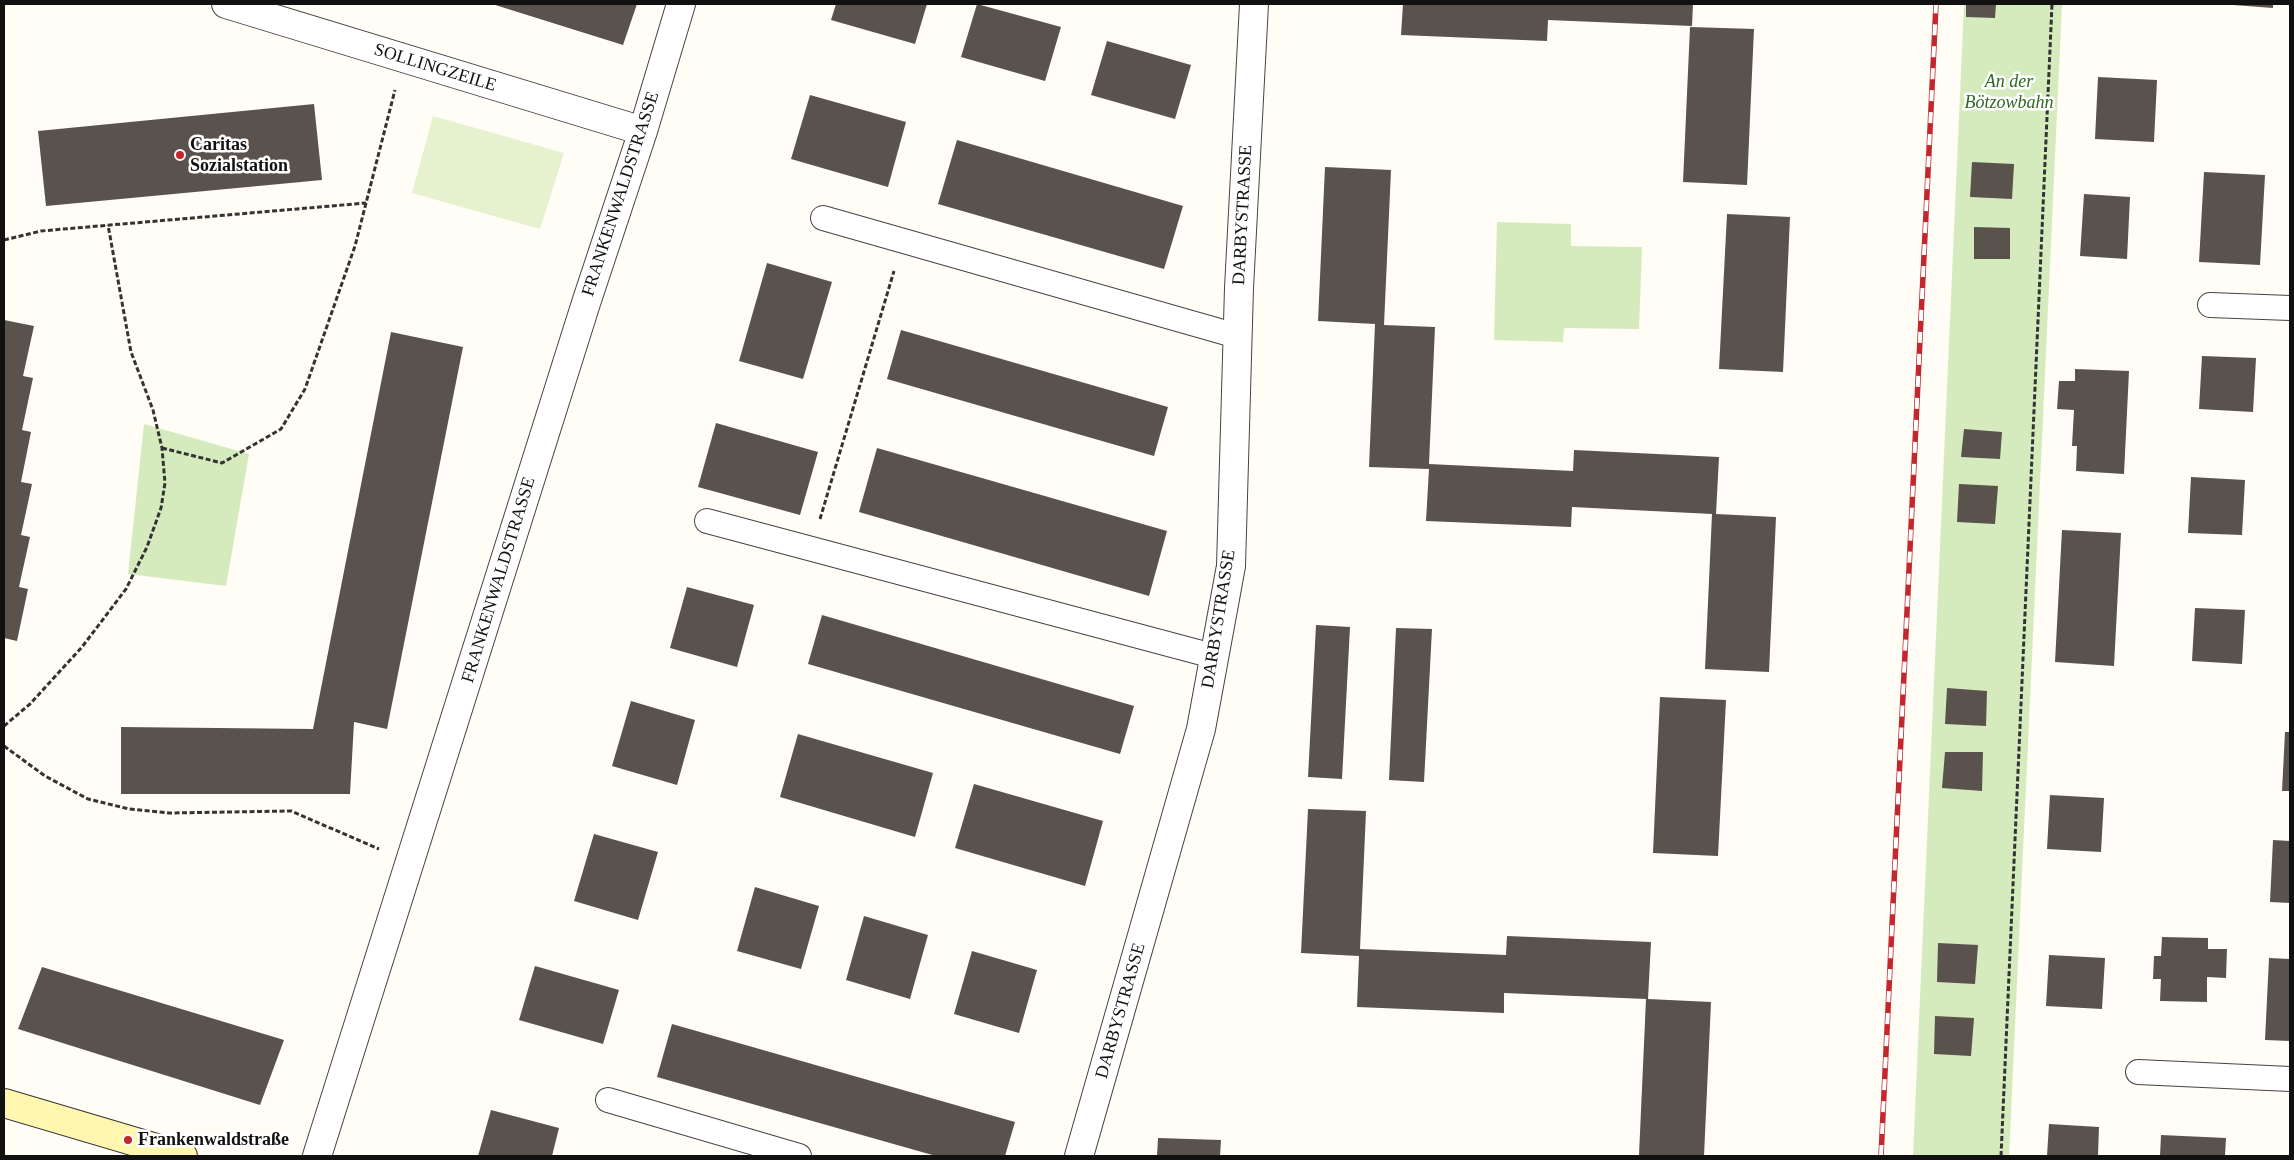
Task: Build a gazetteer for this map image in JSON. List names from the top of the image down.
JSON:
{
  "streets": {
    "street": ["SOLLINGZEILE", "FRANKENWALDSTRASSE", "DARBYSTRASSE"]
  },
  "crossings": [
    ["SOLLINGZEILE", "FRANKENWALDSTRASSE"]
  ],
  "parks": ["An der Bötzowbahn"],
  "places": ["Caritas Sozialstation", "Frankenwaldstraße"]
}
